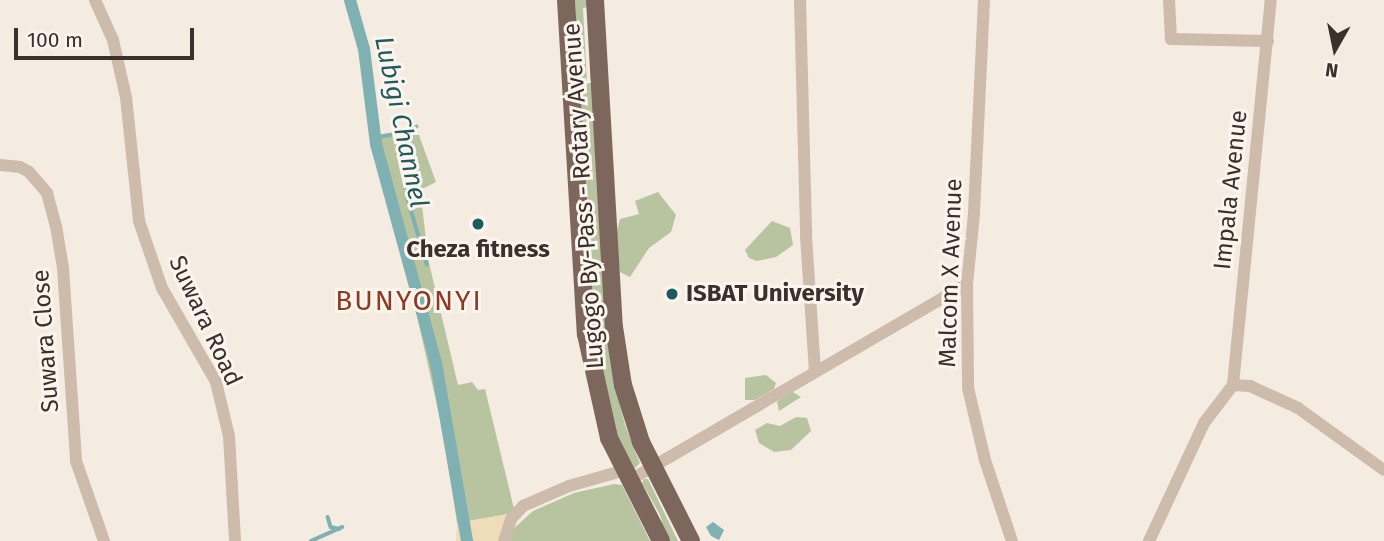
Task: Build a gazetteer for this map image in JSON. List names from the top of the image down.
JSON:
{
  "streets": {
    "main road": ["Lugogo By-Pass - Rotary Avenue"],
    "street": [
      "Impala Avenue",
      "Malcom X Avenue",
      "Suwara Road",
      "Suwara Close"
    ]
  },
  "districts": ["BUNYONYI"],
  "water": ["Lubigi Channel"],
  "places": ["Cheza fitness", "ISBAT University"],
  "scale_bar": "100 m",
  "north": "bottom"
}
